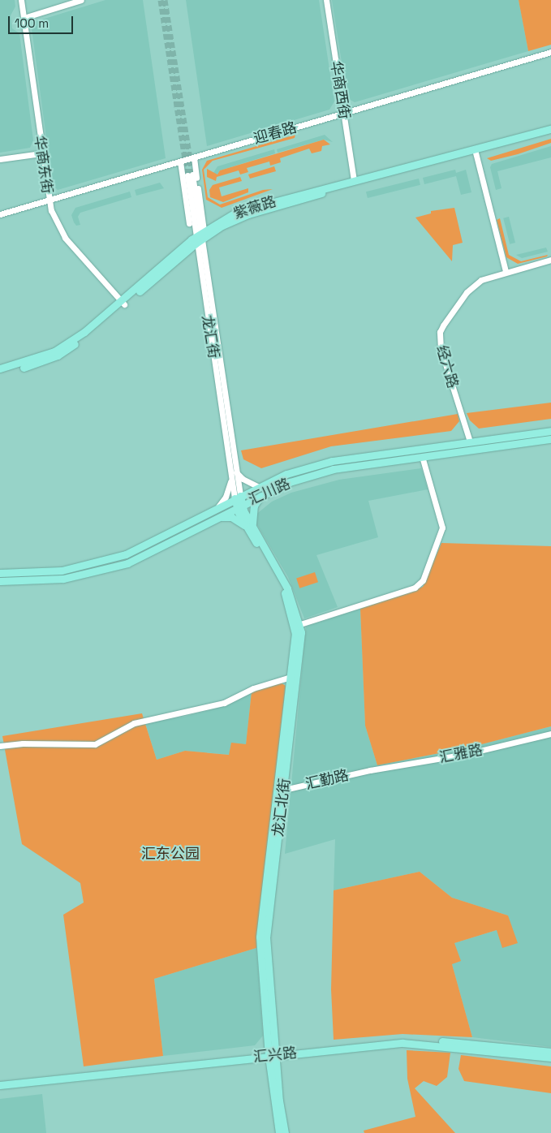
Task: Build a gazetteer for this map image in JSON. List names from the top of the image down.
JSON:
{
  "streets": {
    "main road": [
      "紫薇路",
      "汇川路",
      "龙汇北街",
      "汇兴路"
    ],
    "street": [
      "华商西街",
      "迎春路",
      "华商东街",
      "龙汇街",
      "经六路",
      "汇雅路",
      "汇勤路"
    ]
  },
  "crossings": [
    ["华商西街", "迎春路"],
    ["华商西街", "紫薇路"],
    ["迎春路", "华商东街"],
    ["华商东街", "紫薇路"],
    ["紫薇路", "龙汇街"],
    ["龙汇街", "汇川路"],
    ["龙汇街", "龙汇北街"],
    ["经六路", "汇川路"],
    ["汇川路", "龙汇北街"],
    ["汇雅路", "汇勤路"],
    ["汇勤路", "龙汇北街"],
    ["龙汇北街", "汇兴路"]
  ],
  "parks": ["汇东公园"],
  "scale_bar": "100 m"
}
